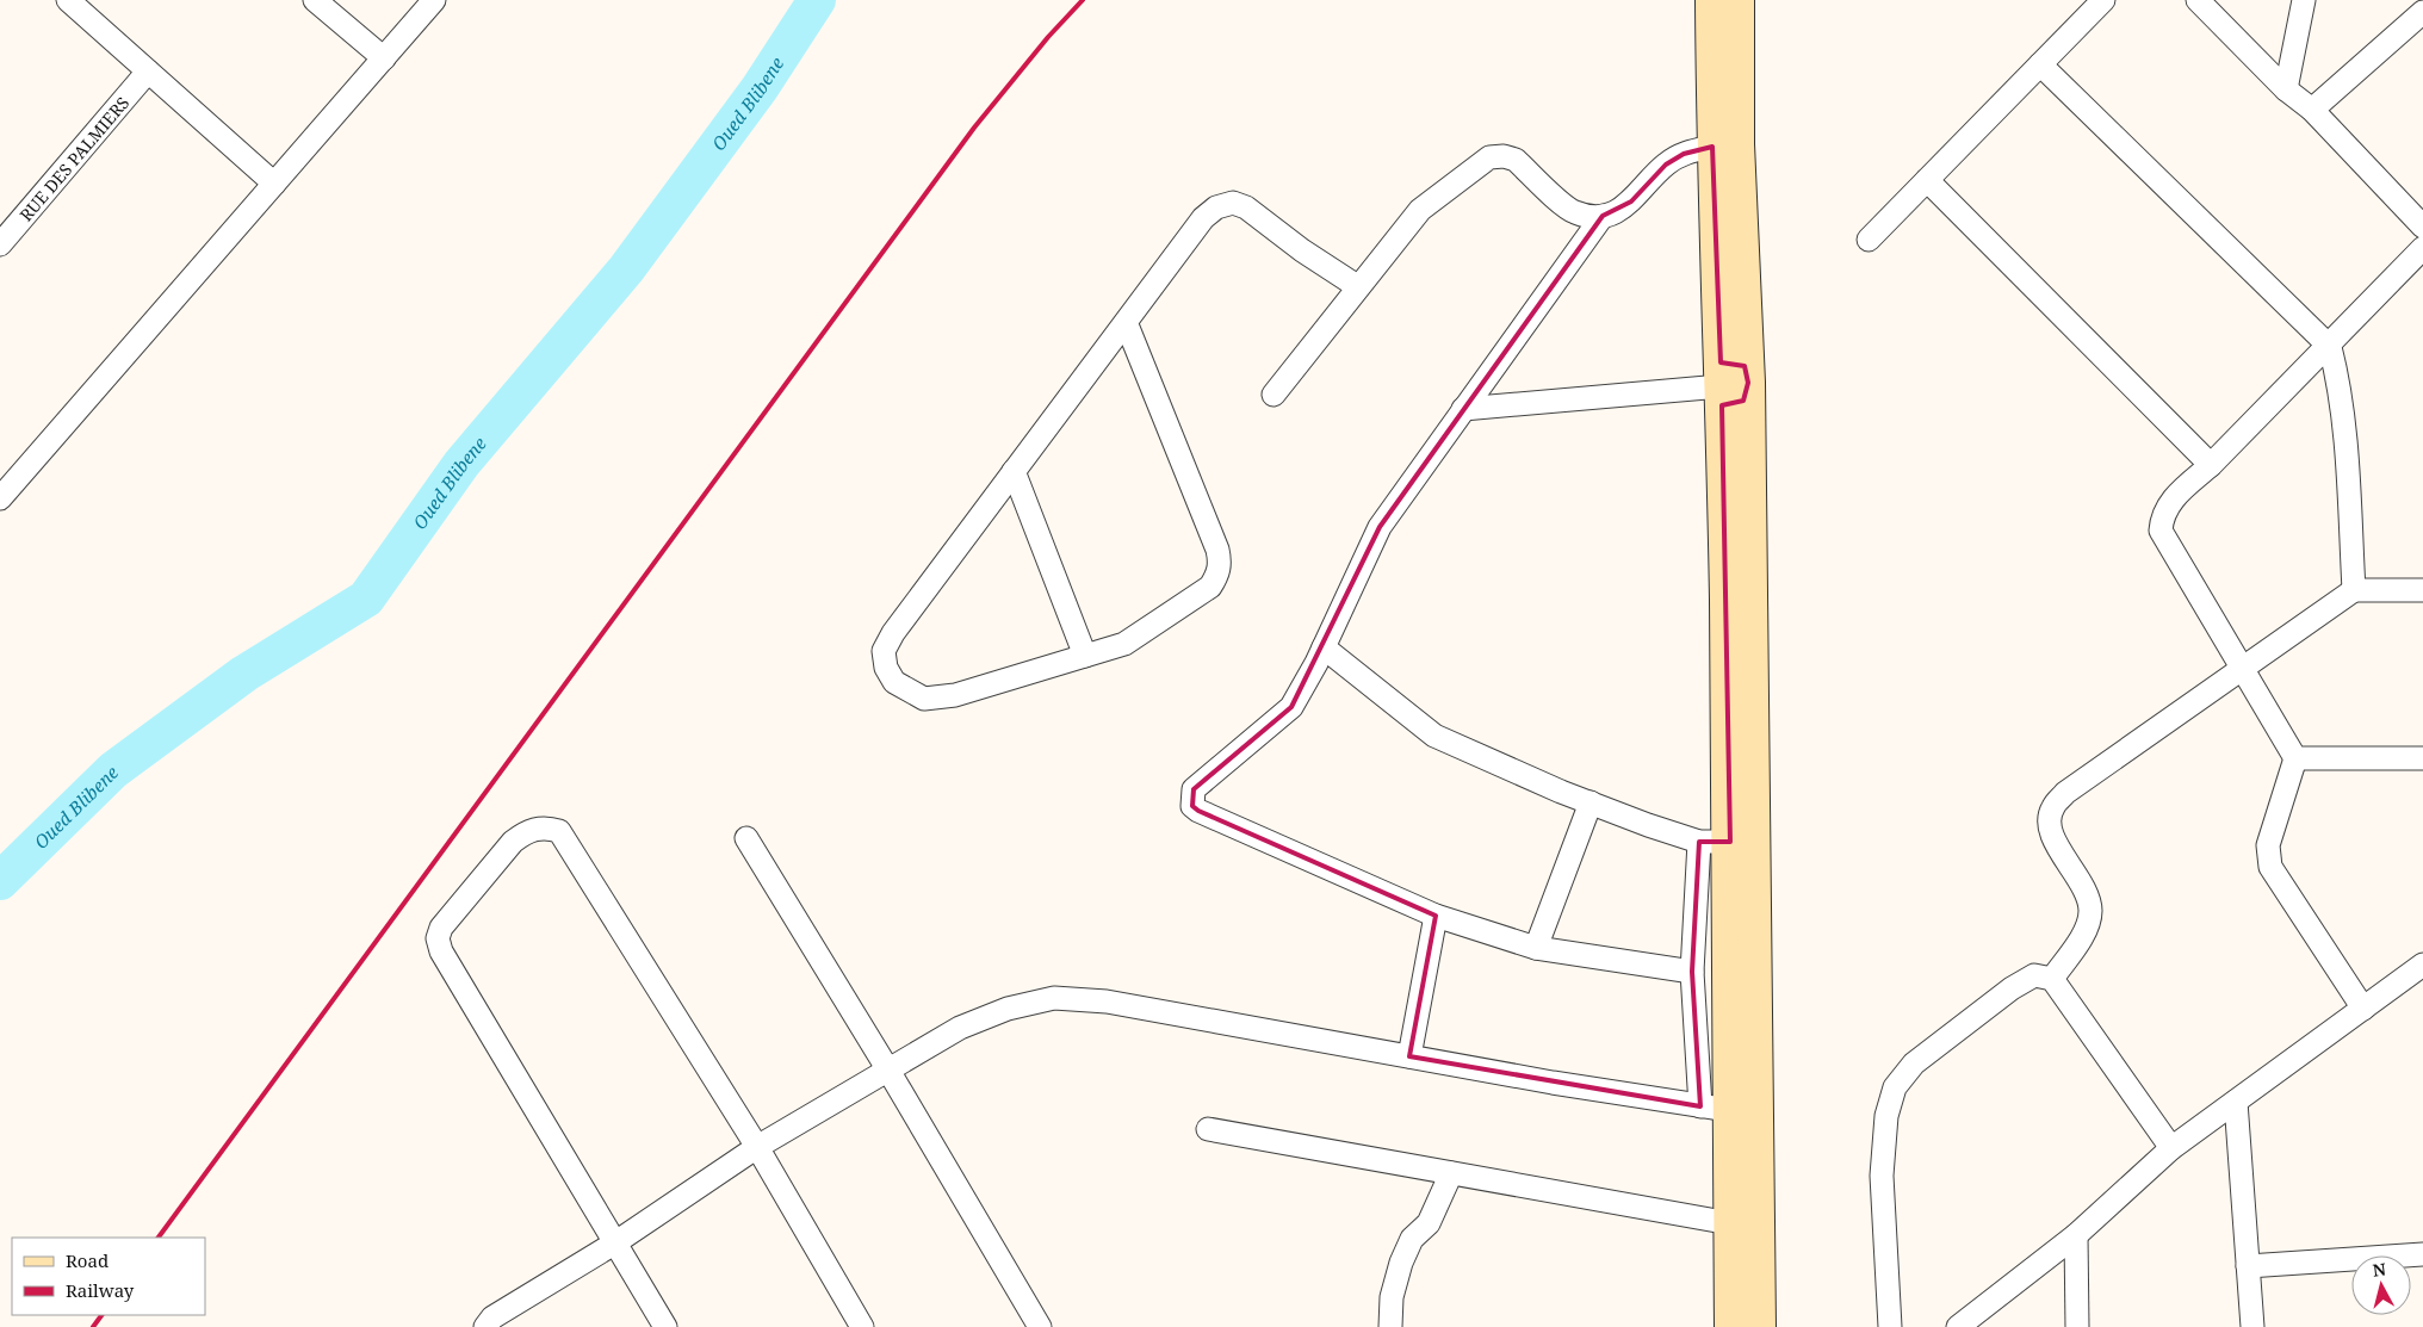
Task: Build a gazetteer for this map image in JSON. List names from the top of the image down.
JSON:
{
  "streets": {
    "street": ["RUE DES PALMIERS"]
  },
  "water": ["Oued Blibene"],
  "legend": ["Road", "Railway"],
  "north": "top"
}
